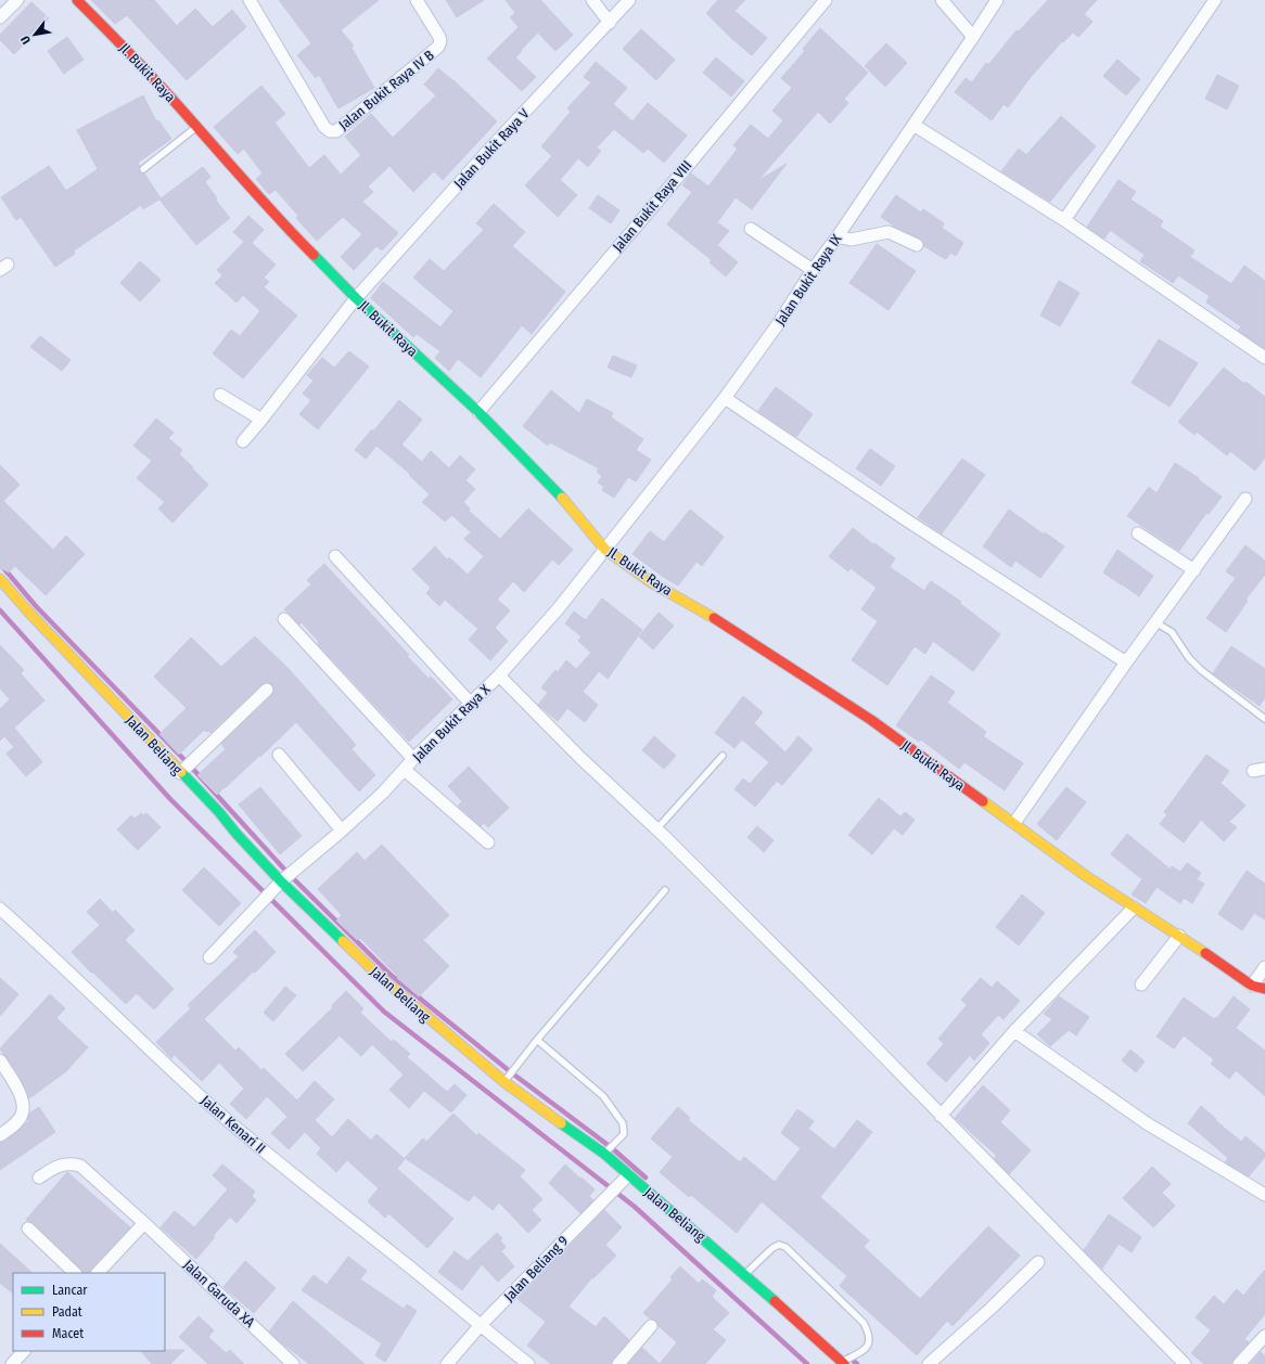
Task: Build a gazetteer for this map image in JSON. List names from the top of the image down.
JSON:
{
  "streets": {
    "street": [
      "Jl. Bukit Raya",
      "Jalan Bukit Raya IV B",
      "Jalan Bukit Raya V",
      "Jalan Bukit Raya VIII",
      "Jalan Bukit Raya IX",
      "Jalan Bukit Raya X",
      "Jalan Beliang",
      "Jalan Kenari II",
      "Jalan Beliang 9",
      "Jalan Garuda XA"
    ]
  },
  "crossings": [
    ["Jl. Bukit Raya", "Jalan Bukit Raya V"],
    ["Jl. Bukit Raya", "Jalan Bukit Raya VIII"],
    ["Jl. Bukit Raya", "Jalan Bukit Raya IX"],
    ["Jl. Bukit Raya", "Jalan Bukit Raya X"],
    ["Jalan Bukit Raya IX", "Jalan Bukit Raya X"],
    ["Jalan Bukit Raya X", "Jalan Beliang"],
    ["Jalan Beliang", "Jalan Beliang 9"],
    ["Jalan Kenari II", "Jalan Beliang 9"]
  ],
  "legend": ["Lancar", "Padat", "Macet"],
  "north": "bottom left"
}
